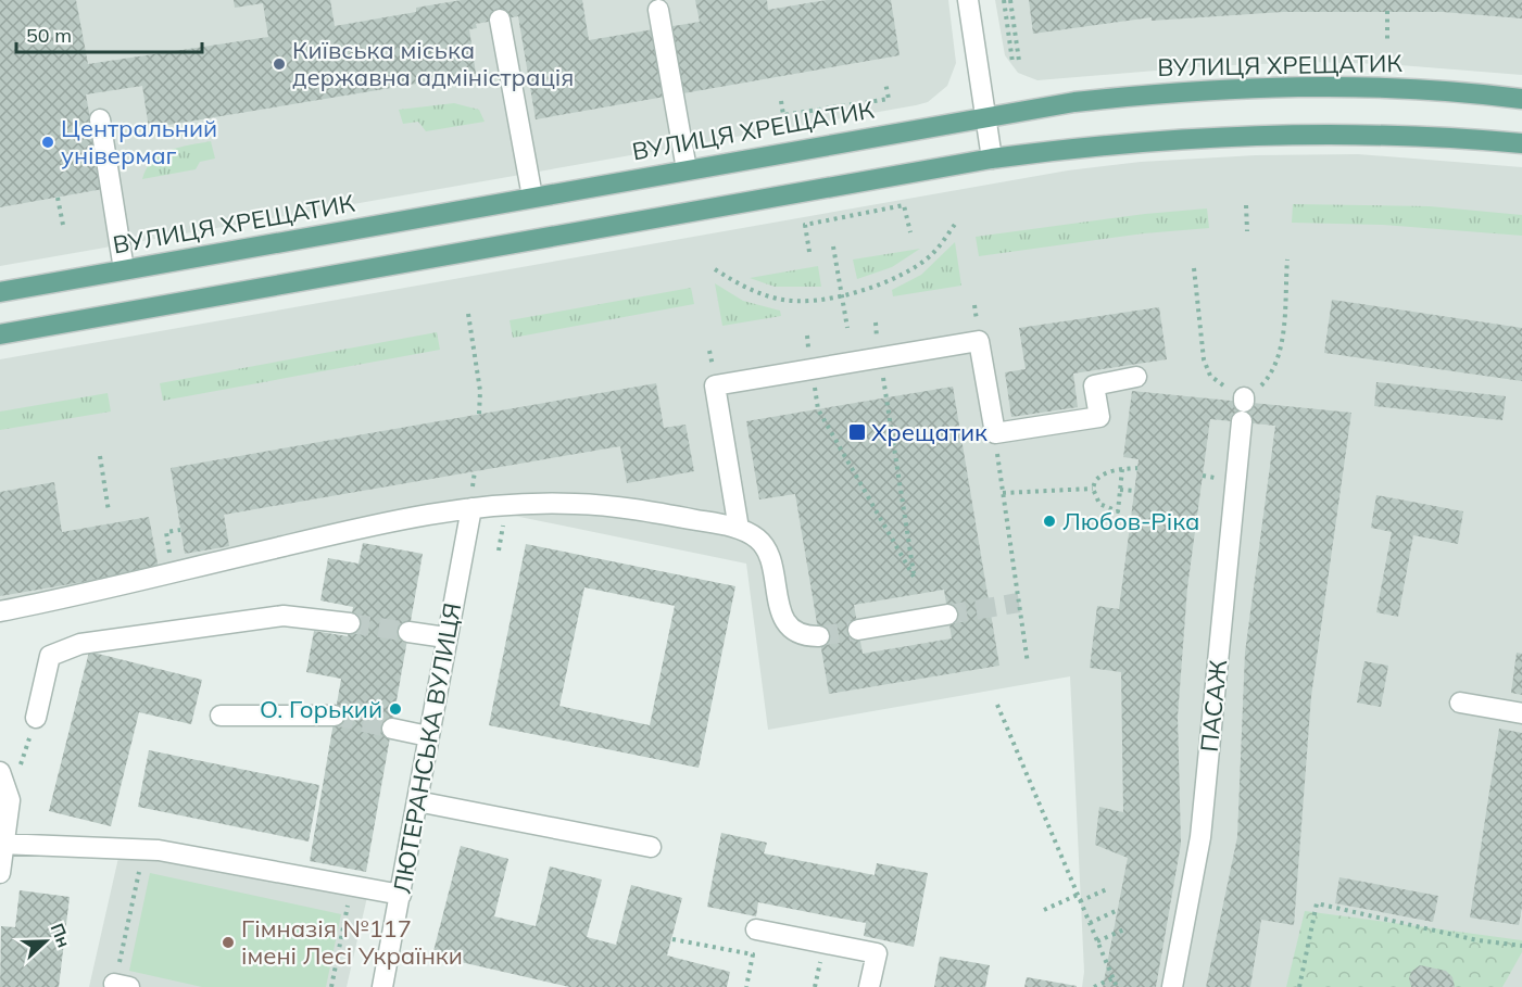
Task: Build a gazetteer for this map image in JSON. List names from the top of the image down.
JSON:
{
  "streets": {
    "main road": ["ВУЛИЦЯ ХРЕЩАТИК"],
    "street": ["ПАСАЖ", "ЛЮТЕРАНСЬКА ВУЛИЦЯ"]
  },
  "places": {
    "other": [
      "Київська міська державна адміністрація",
      "Центральний універмаг",
      "Любов-Ріка",
      "О. Горький",
      "Гімназія №117 імені Лесі Українки"
    ],
    "transit": ["Хрещатик"]
  },
  "scale_bar": "50 m",
  "north": "right"
}
